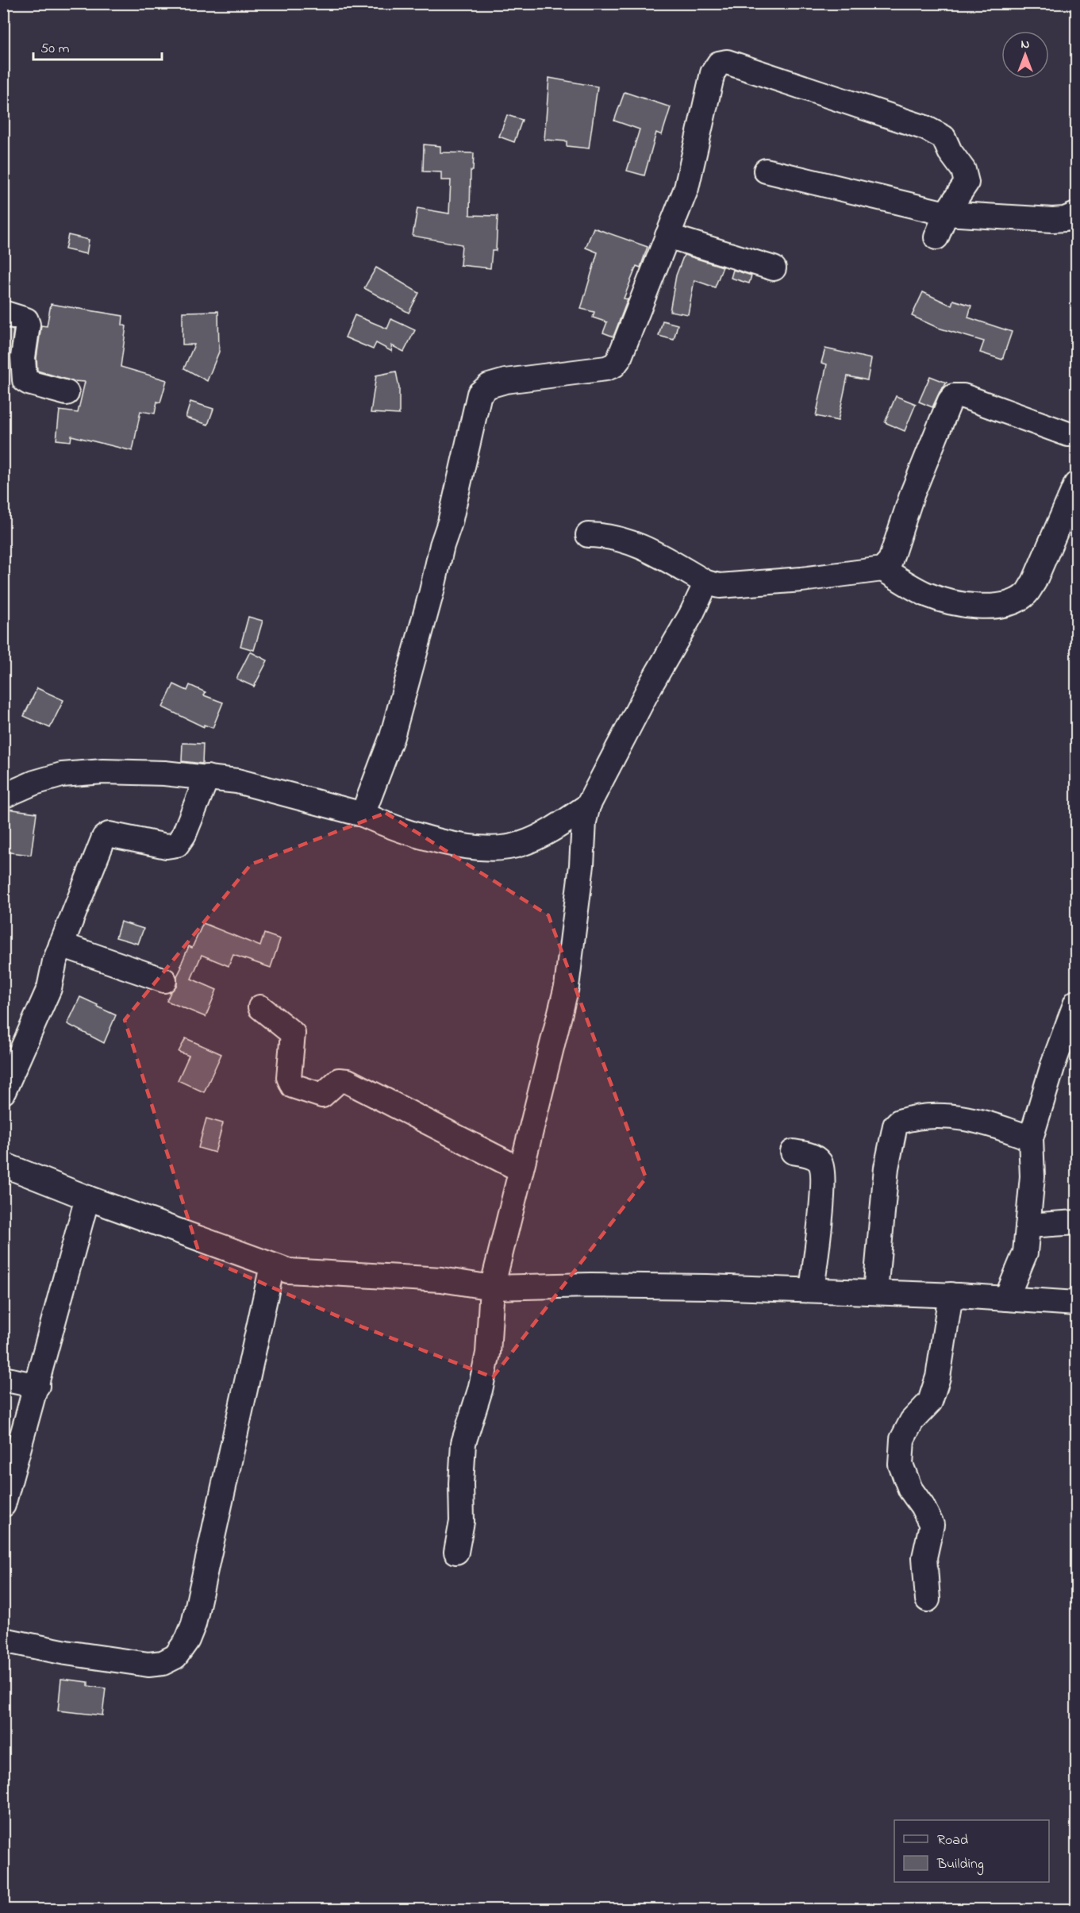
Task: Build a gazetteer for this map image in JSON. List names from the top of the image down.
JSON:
{
  "legend": ["Road", "Building"],
  "scale_bar": "50 m",
  "north": "top"
}
